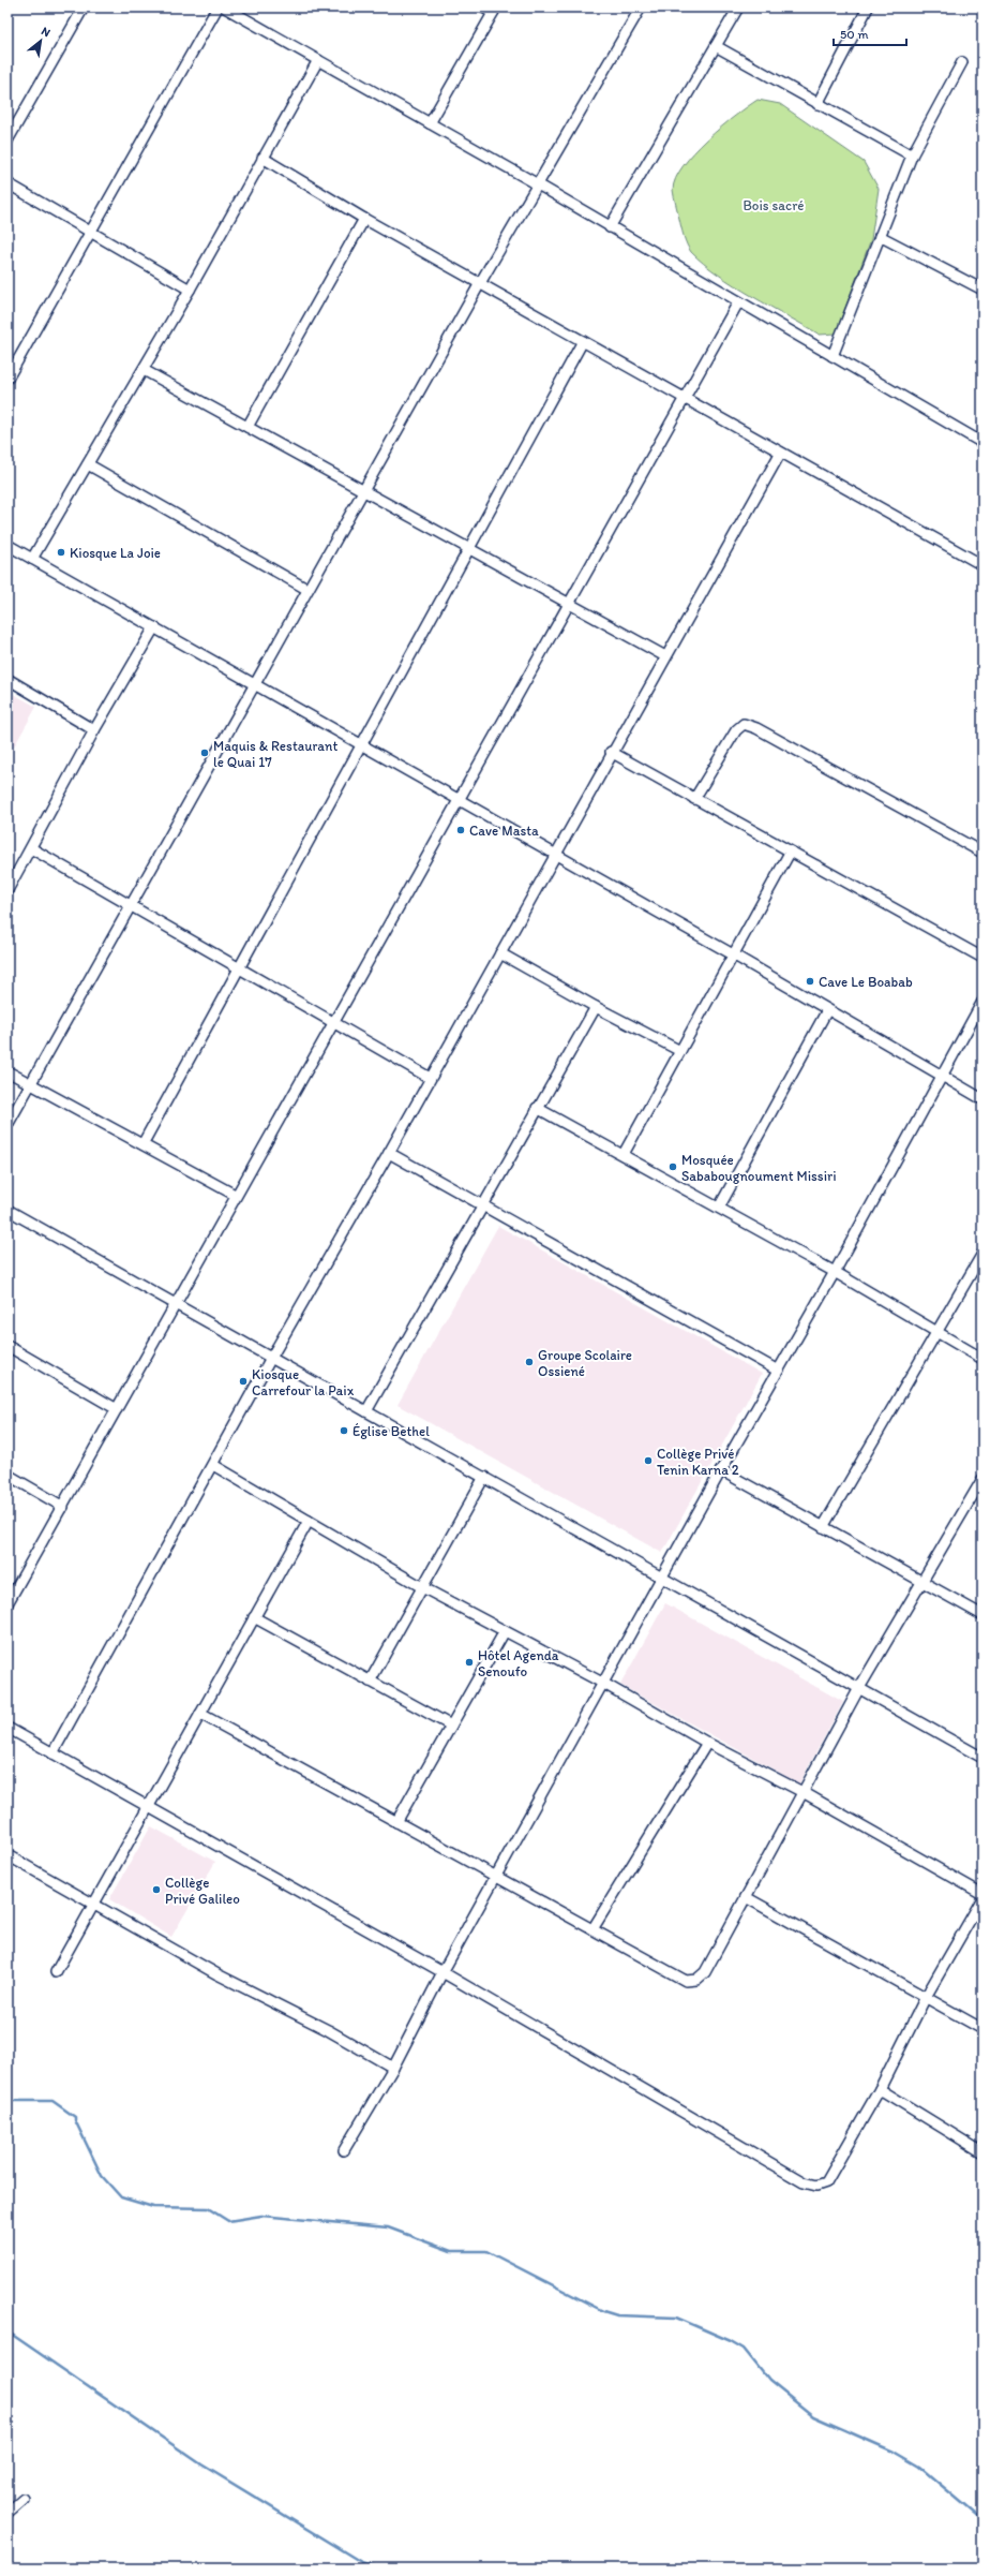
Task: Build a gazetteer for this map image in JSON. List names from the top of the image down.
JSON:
{
  "parks": ["Bois sacré"],
  "places": [
    "Kiosque La Joie",
    "Maquis & Restaurant le Quai 17",
    "Cave Masta",
    "Cave Le Boabab",
    "Mosquée Sababougnoument Missiri",
    "Groupe Scolaire Ossiené",
    "Kiosque Carrefour la Paix",
    "Église Bethel",
    "Collège Privé Tenin Karna 2",
    "Hôtel Agenda Senoufo",
    "Collège Privé Galileo"
  ],
  "scale_bar": "50 m",
  "north": "top right"
}
